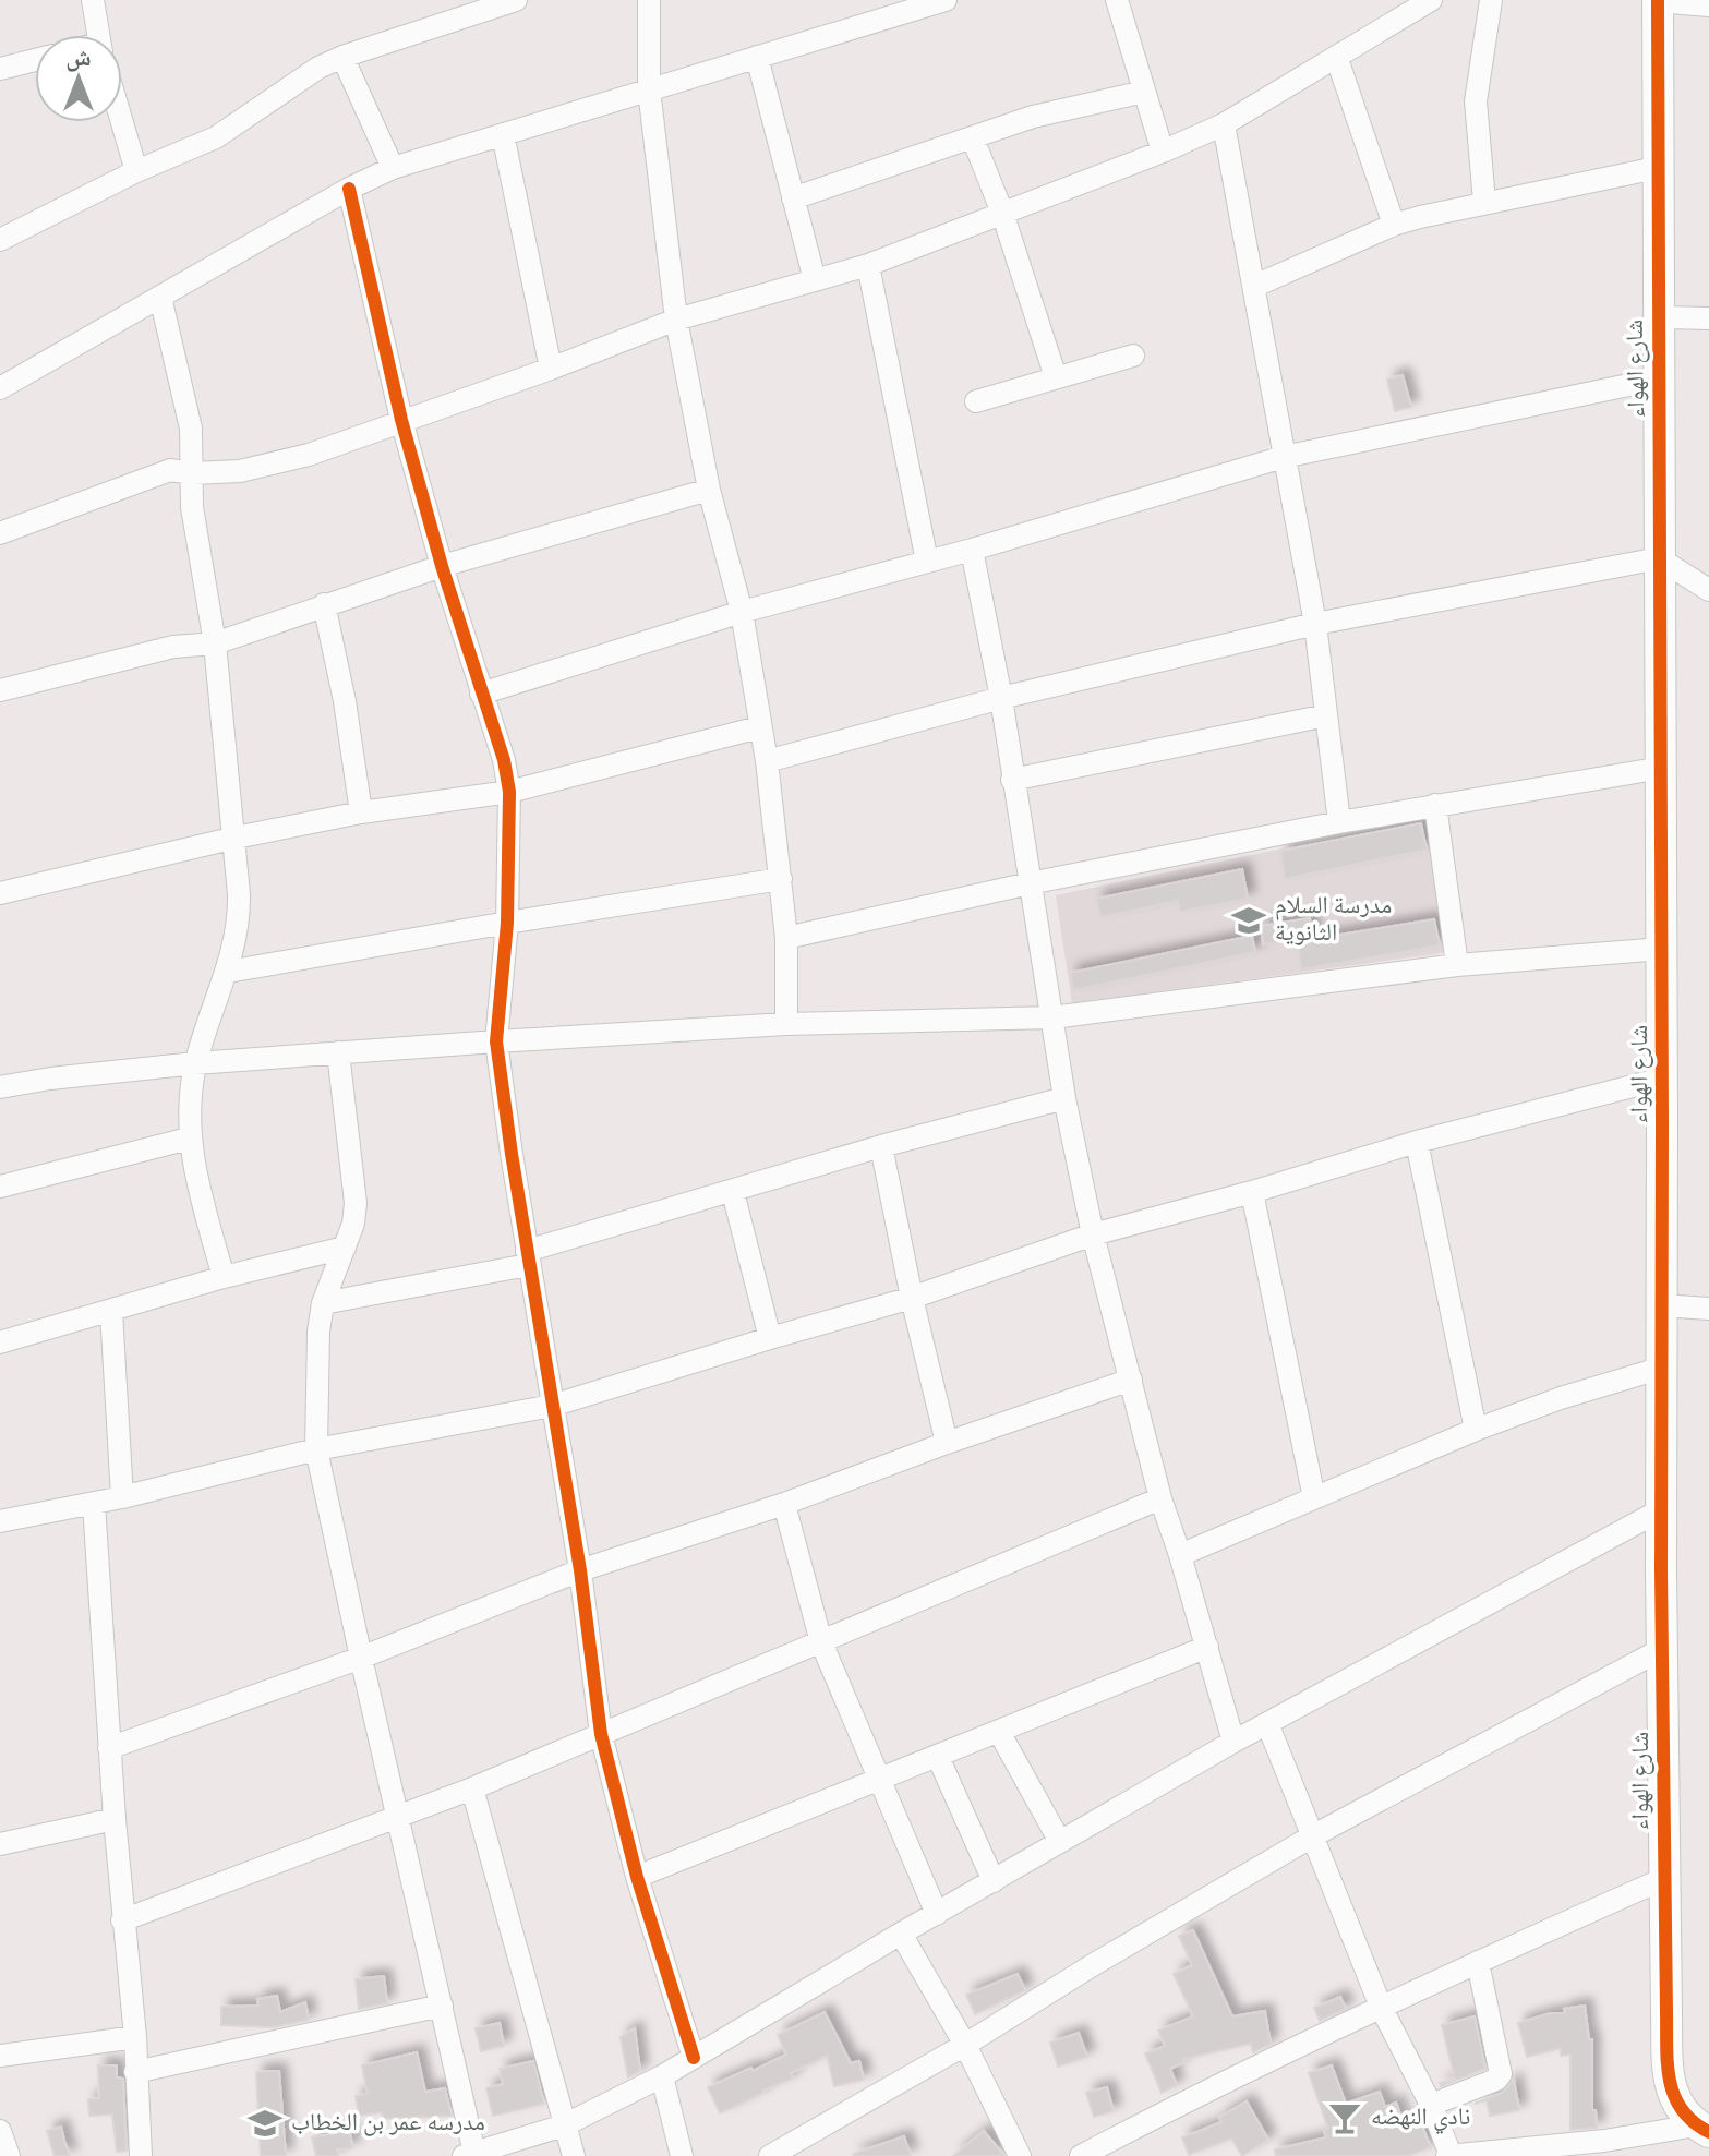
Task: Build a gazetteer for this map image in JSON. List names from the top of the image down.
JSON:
{
  "streets": {
    "street": ["شارع الهواء"]
  },
  "places": {
    "school or university": ["مدرسة السلام الثانوية", "مدرسه عمر بن الخطاب"],
    "bar": ["نادي النهضه"]
  },
  "north": "top"
}
